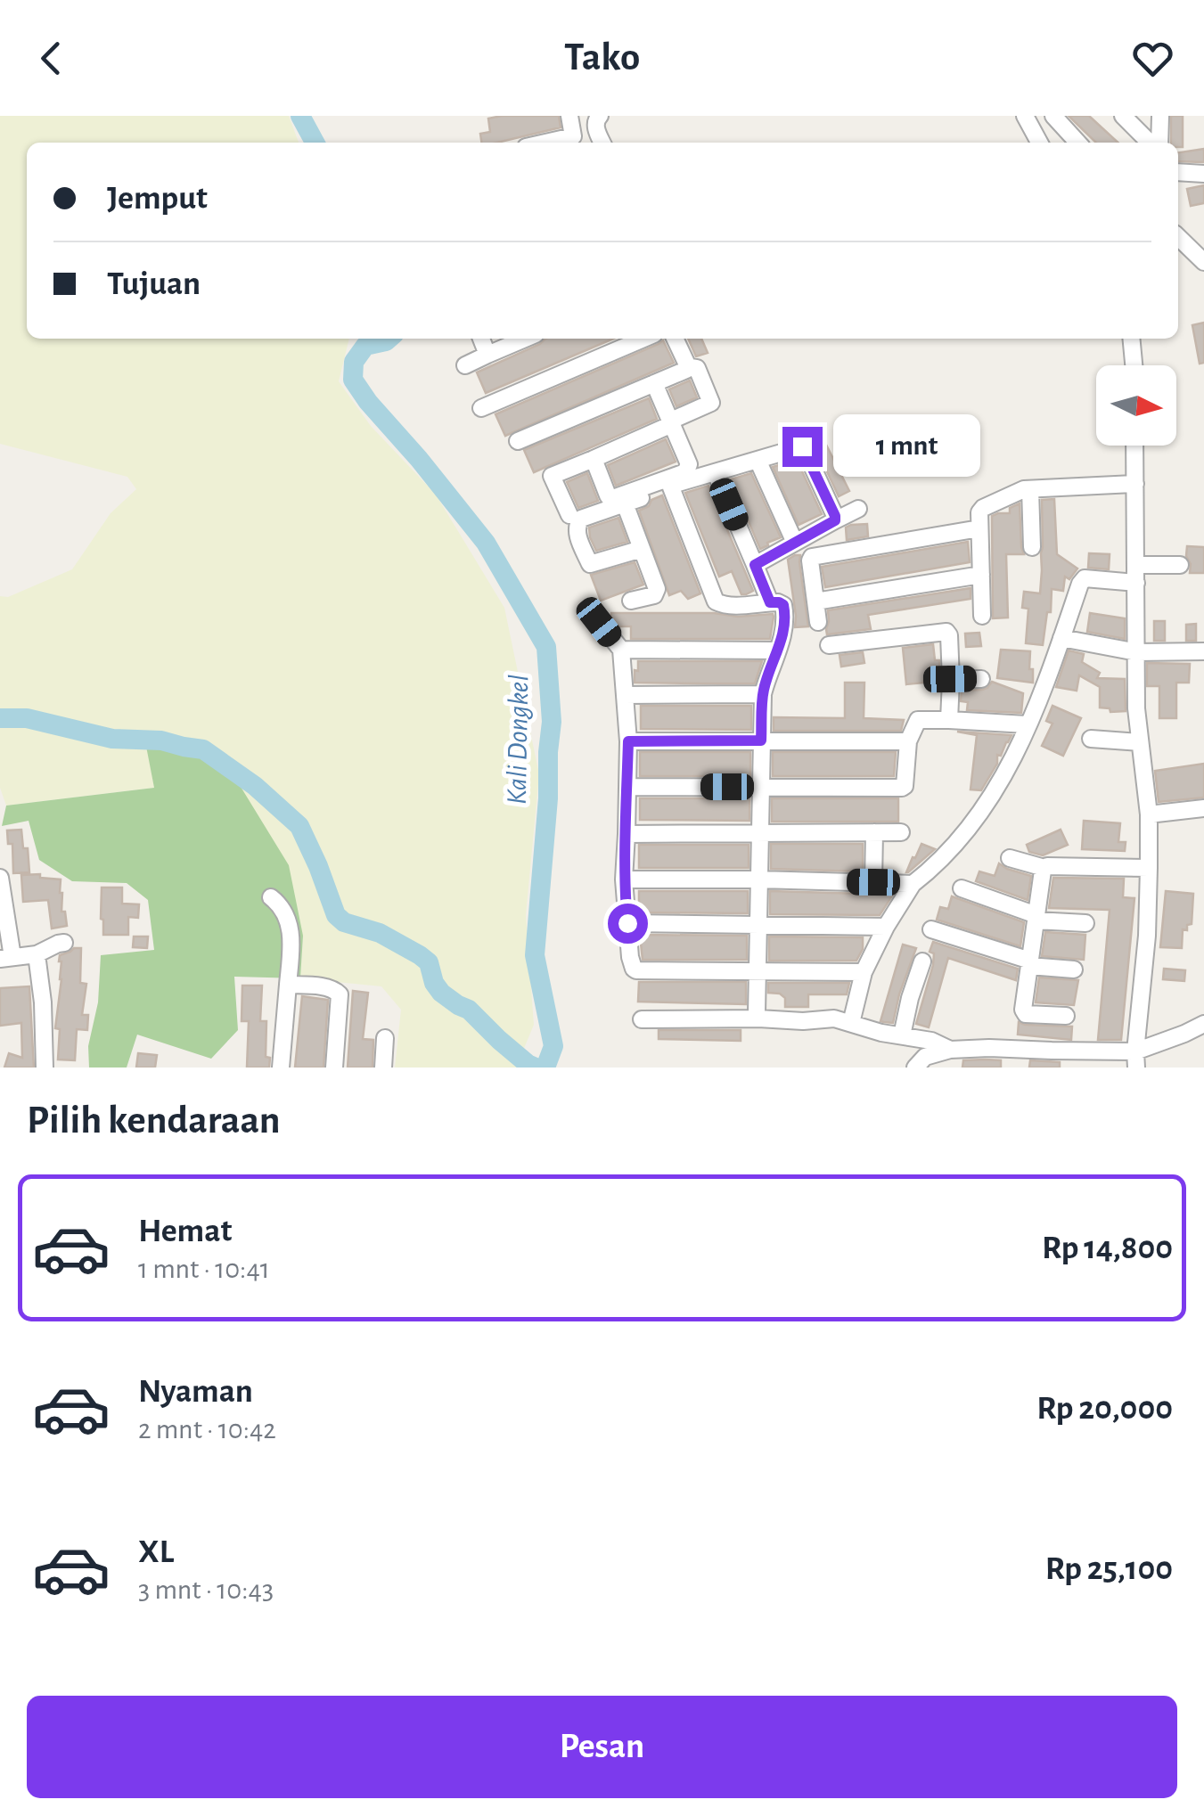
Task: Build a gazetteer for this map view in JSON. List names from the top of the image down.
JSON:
{
  "water": ["Kali Dongkel"],
  "north": "right",
  "page": {
    "header": "Tako",
    "banner": ["Jemput", "Tujuan"],
    "bubble": "1 mnt",
    "heading": "Pilih kendaraan",
    "list": [
      {
        "name": "Hemat",
        "note": "1 mnt · 10:41",
        "value": "Rp 14,800"
      },
      {
        "name": "Nyaman",
        "note": "2 mnt · 10:42",
        "value": "Rp 20,000"
      },
      {
        "name": "XL",
        "note": "3 mnt · 10:43",
        "value": "Rp 25,100"
      }
    ],
    "buttons": "Pesan"
  }
}
